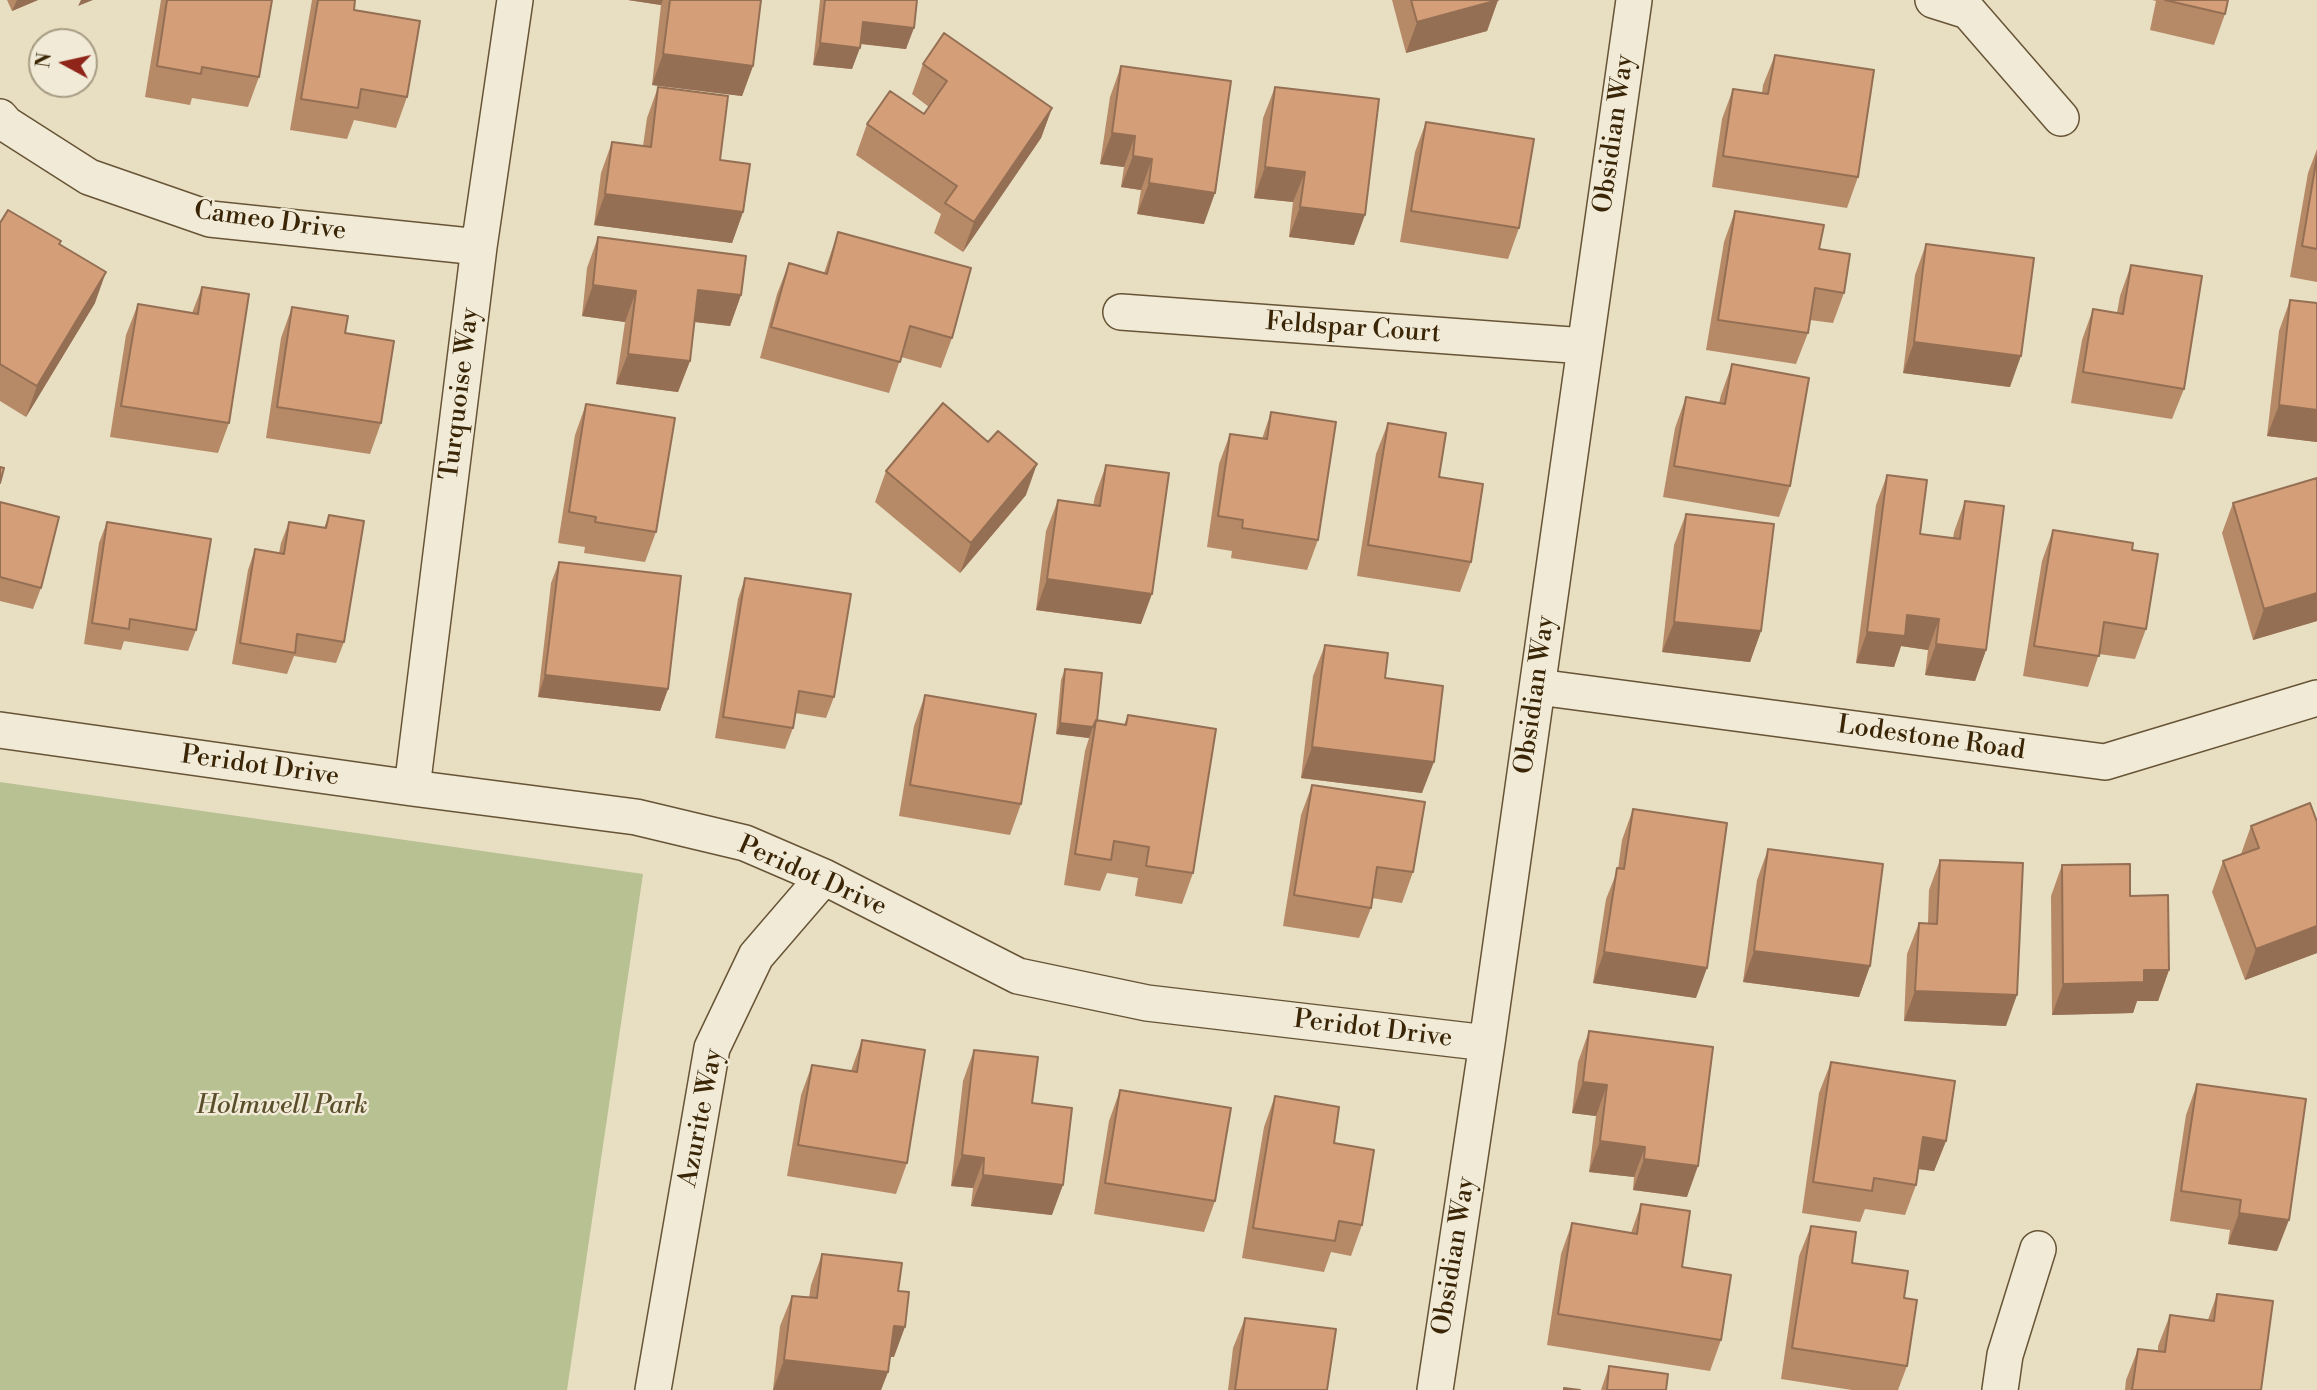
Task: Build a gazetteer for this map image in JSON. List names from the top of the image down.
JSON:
{
  "streets": {
    "street": [
      "Obsidian Way",
      "Cameo Drive",
      "Feldspar Court",
      "Turquoise Way",
      "Lodestone Road",
      "Peridot Drive",
      "Azurite Way"
    ]
  },
  "crossings": [
    ["Obsidian Way", "Feldspar Court"],
    ["Obsidian Way", "Lodestone Road"],
    ["Obsidian Way", "Peridot Drive"],
    ["Cameo Drive", "Turquoise Way"],
    ["Turquoise Way", "Peridot Drive"],
    ["Peridot Drive", "Azurite Way"]
  ],
  "parks": ["Holmwell Park"],
  "north": "left"
}
